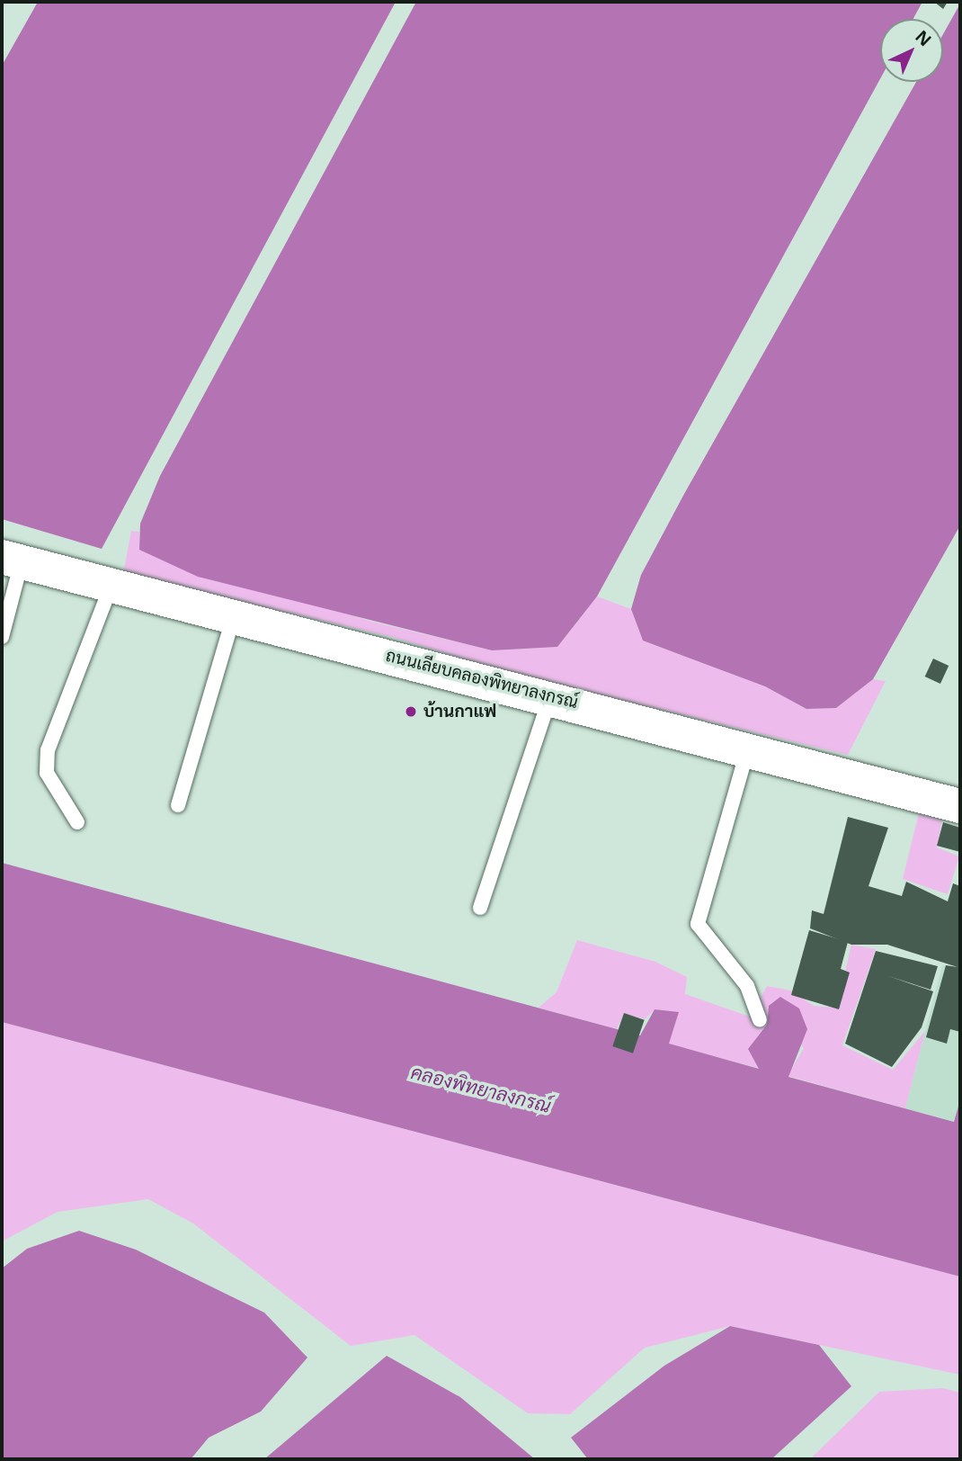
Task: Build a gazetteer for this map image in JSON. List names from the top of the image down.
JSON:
{
  "streets": {
    "main road": ["ถนนเลียบคลองพิทยาลงกรณ์"]
  },
  "water": ["คลองพิทยาลงกรณ์"],
  "places": ["บ้านกาแฟ"],
  "north": "top right"
}
